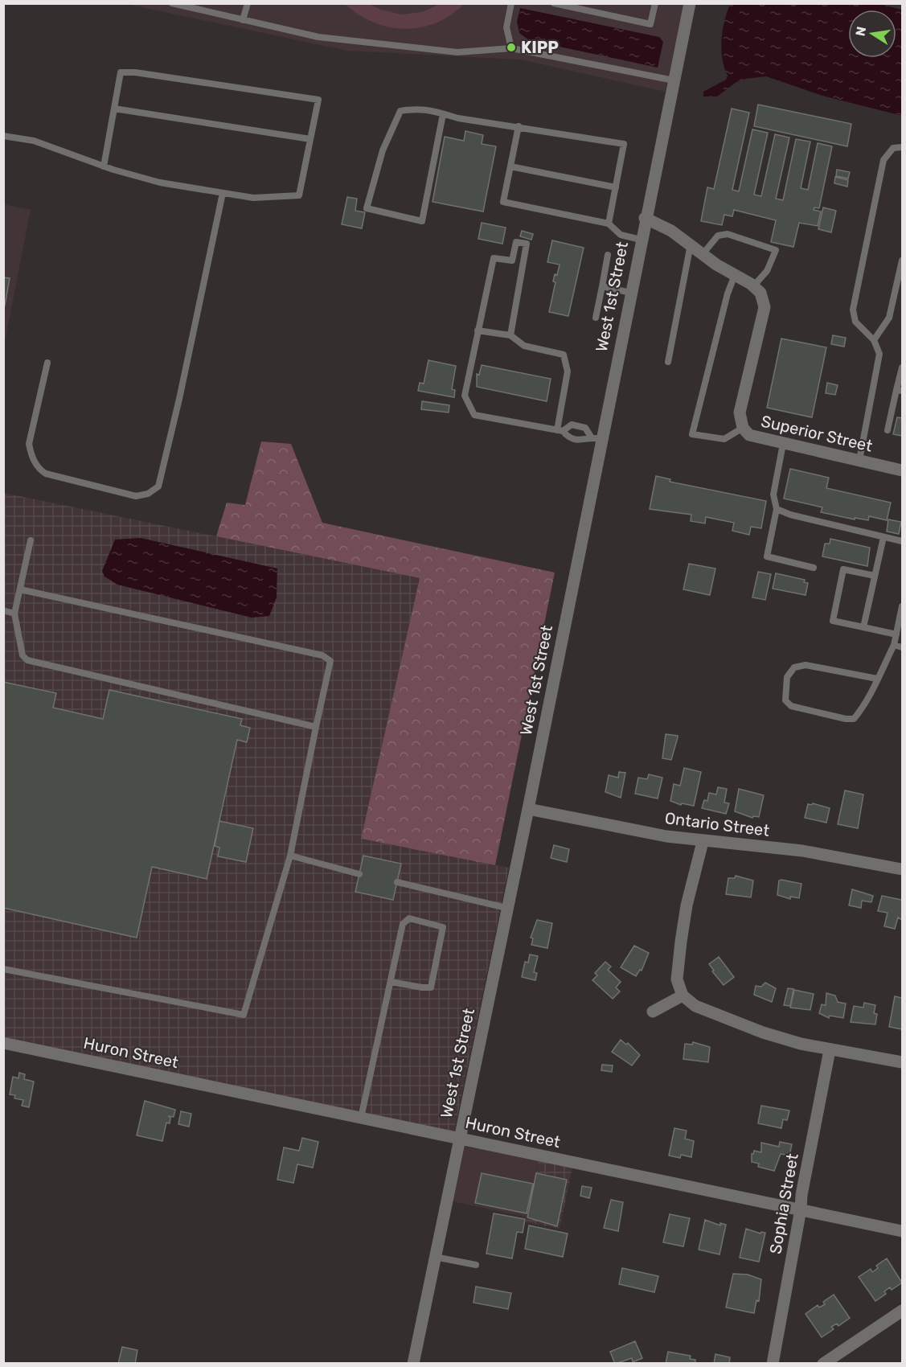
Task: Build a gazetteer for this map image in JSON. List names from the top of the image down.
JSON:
{
  "streets": {
    "street": [
      "West 1st Street",
      "Superior Street",
      "Ontario Street",
      "Huron Street",
      "Sophia Street"
    ]
  },
  "crossings": [
    ["West 1st Street", "Superior Street"],
    ["West 1st Street", "Ontario Street"],
    ["West 1st Street", "Huron Street"],
    ["Huron Street", "Sophia Street"]
  ],
  "places": ["KIPP"],
  "north": "left"
}
